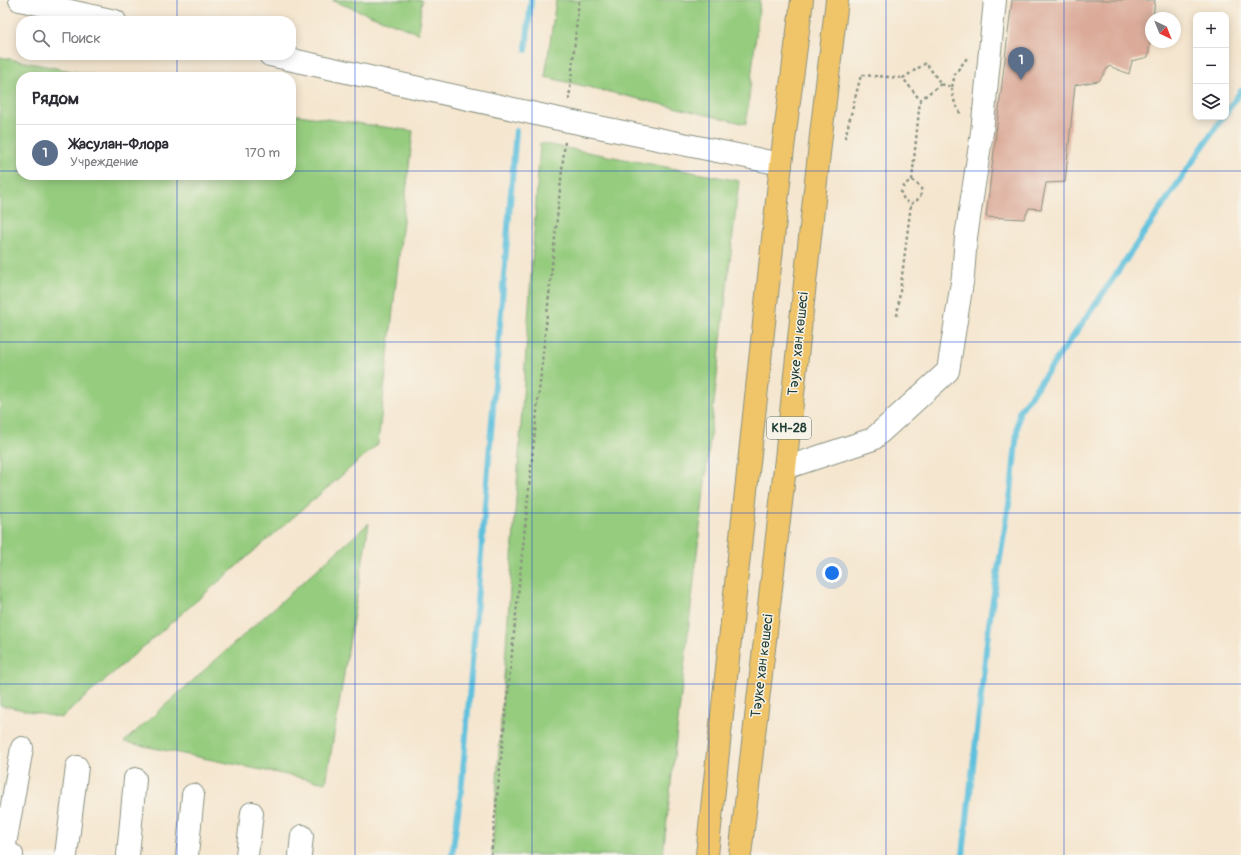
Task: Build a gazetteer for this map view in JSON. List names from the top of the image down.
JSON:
{
  "streets": {
    "main road": ["Тәуке хан көшесі", "КН-28"]
  },
  "north": "bottom right",
  "page": {
    "map_buttons": ["+", "−"],
    "search": "Поиск",
    "pins": "1",
    "heading": "Рядом",
    "list": [
      {
        "mark": "1",
        "name": "Жасулан-Флора",
        "note": "Учреждение",
        "value": "170 m"
      }
    ]
  }
}
